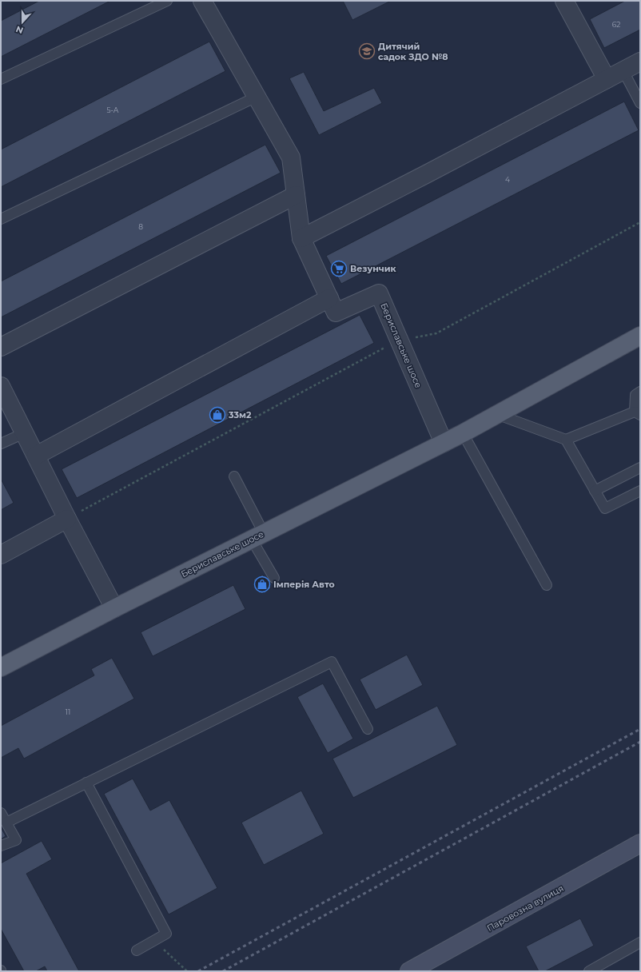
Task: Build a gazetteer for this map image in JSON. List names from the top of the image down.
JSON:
{
  "streets": {
    "main road": ["Бериславське шосе", "Паровозна вулиця"]
  },
  "places": {
    "school or university": ["Дитячий садок ЗДО №8"],
    "supermarket": ["Везунчик"],
    "shop": ["33м2", "Імперія Авто"]
  },
  "house_numbers": [
    "62",
    "5-А",
    "4",
    "8",
    "11"
  ],
  "north": "bottom"
}
